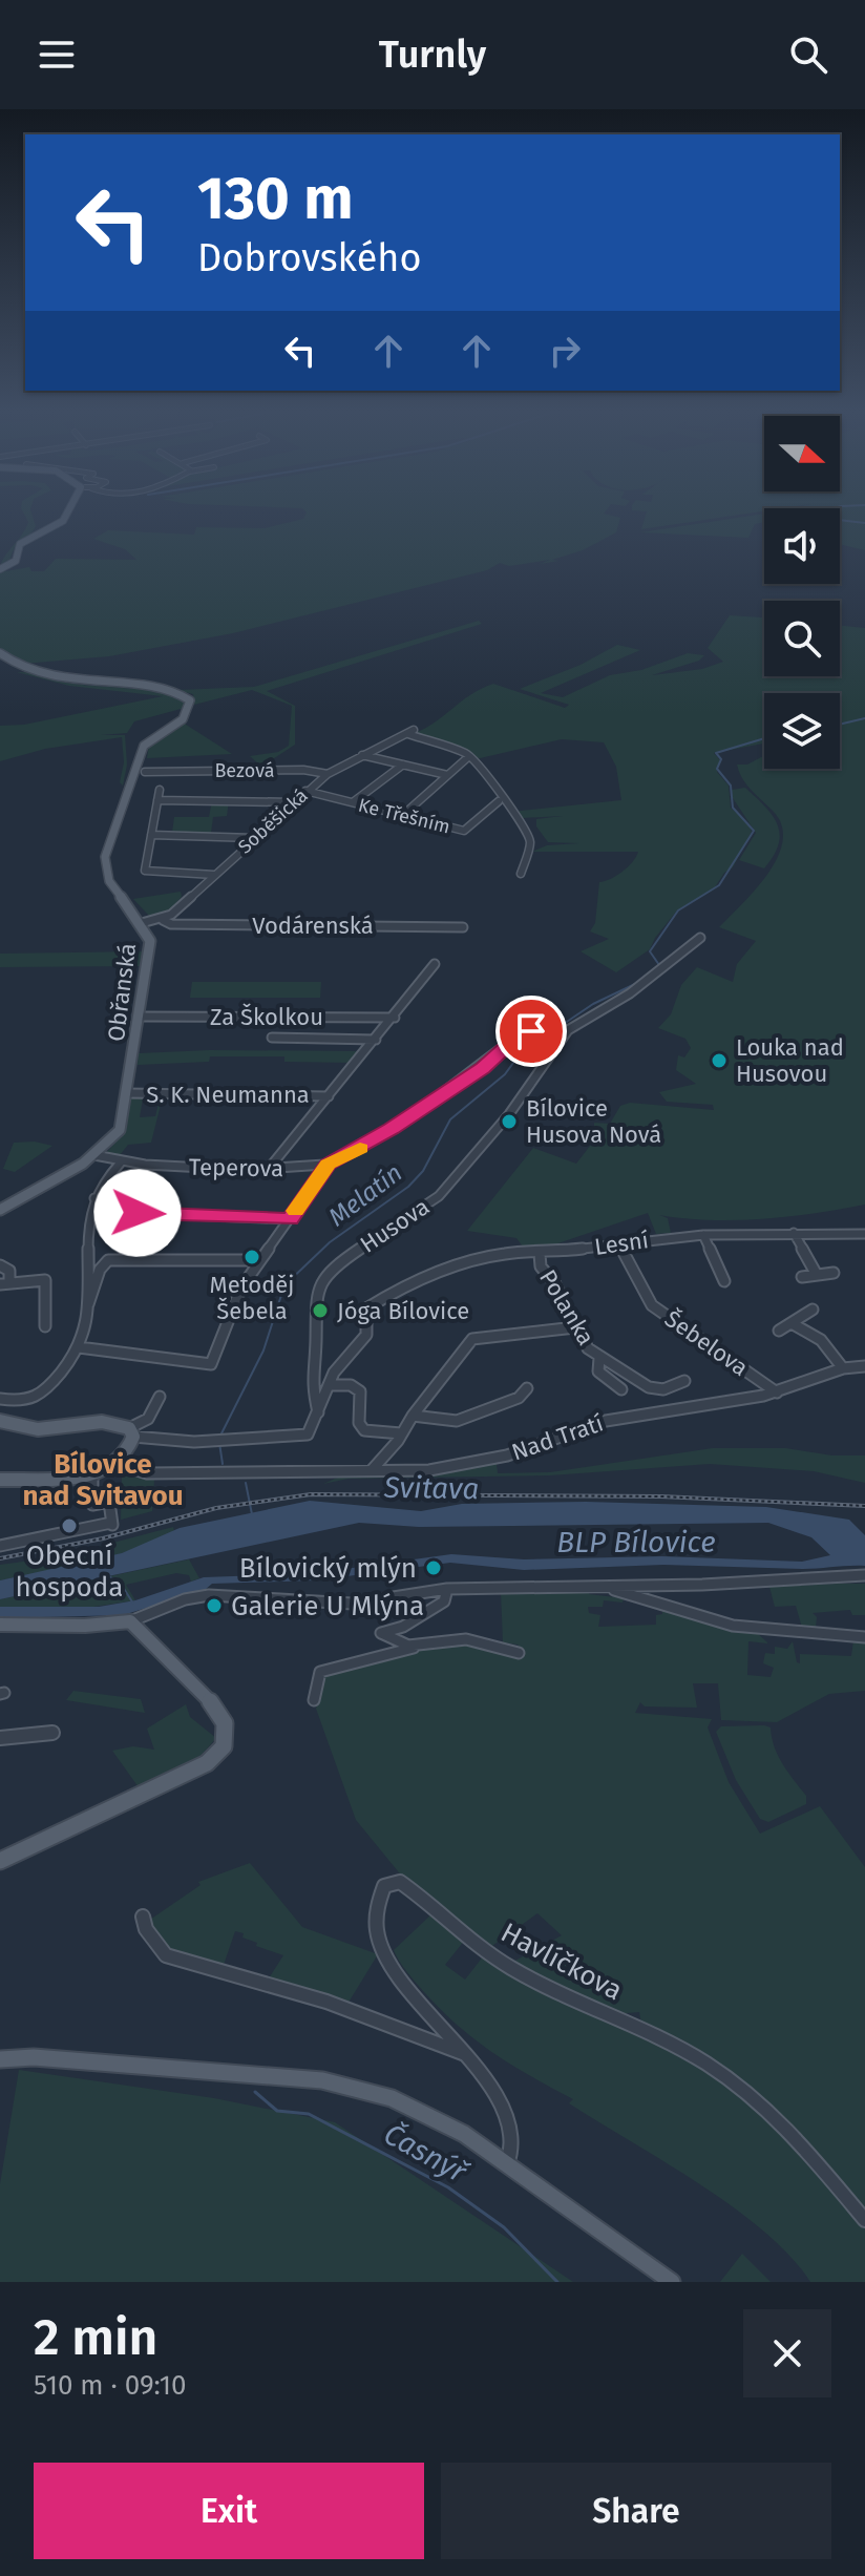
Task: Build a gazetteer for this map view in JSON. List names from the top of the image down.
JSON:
{
  "streets": {
    "main road": ["Obřanská"],
    "street": [
      "Bezová",
      "Ke Třešním",
      "Soběšická",
      "Vodárenská",
      "Za Školkou",
      "S. K. Neumanna",
      "Teperova",
      "Husova",
      "Lesní",
      "Polanka",
      "Šebelova",
      "Nad Tratí",
      "Havlíčkova"
    ]
  },
  "crossings": [
    ["Bezová", "Soběšická"],
    ["Ke Třešním", "Soběšická"],
    ["Soběšická", "Vodárenská"],
    ["Obřanská", "Za Školkou"],
    ["Obřanská", "S. K. Neumanna"],
    ["Obřanská", "Teperova"],
    ["Husova", "Lesní"],
    ["Lesní", "Polanka"],
    ["Lesní", "Šebelova"],
    ["Šebelova", "Nad Tratí"]
  ],
  "districts": ["Bílovice nad Svitavou"],
  "water": [
    "Melatín",
    "Svitava",
    "BLP Bílovice",
    "Časnýř"
  ],
  "places": [
    "Louka nad Husovou",
    "Bílovice Husova Nová",
    "Metoděj Šebela",
    "Jóga Bílovice",
    "Obecní hospoda",
    "Bílovický mlýn",
    "Galerie U Mlýna"
  ],
  "north": "right",
  "page": {
    "header": "Turnly",
    "turn": ["130 m", "Dobrovského"],
    "heading": ["2 min", "510 m · 09:10"],
    "buttons": ["Exit", "Share"]
  }
}
